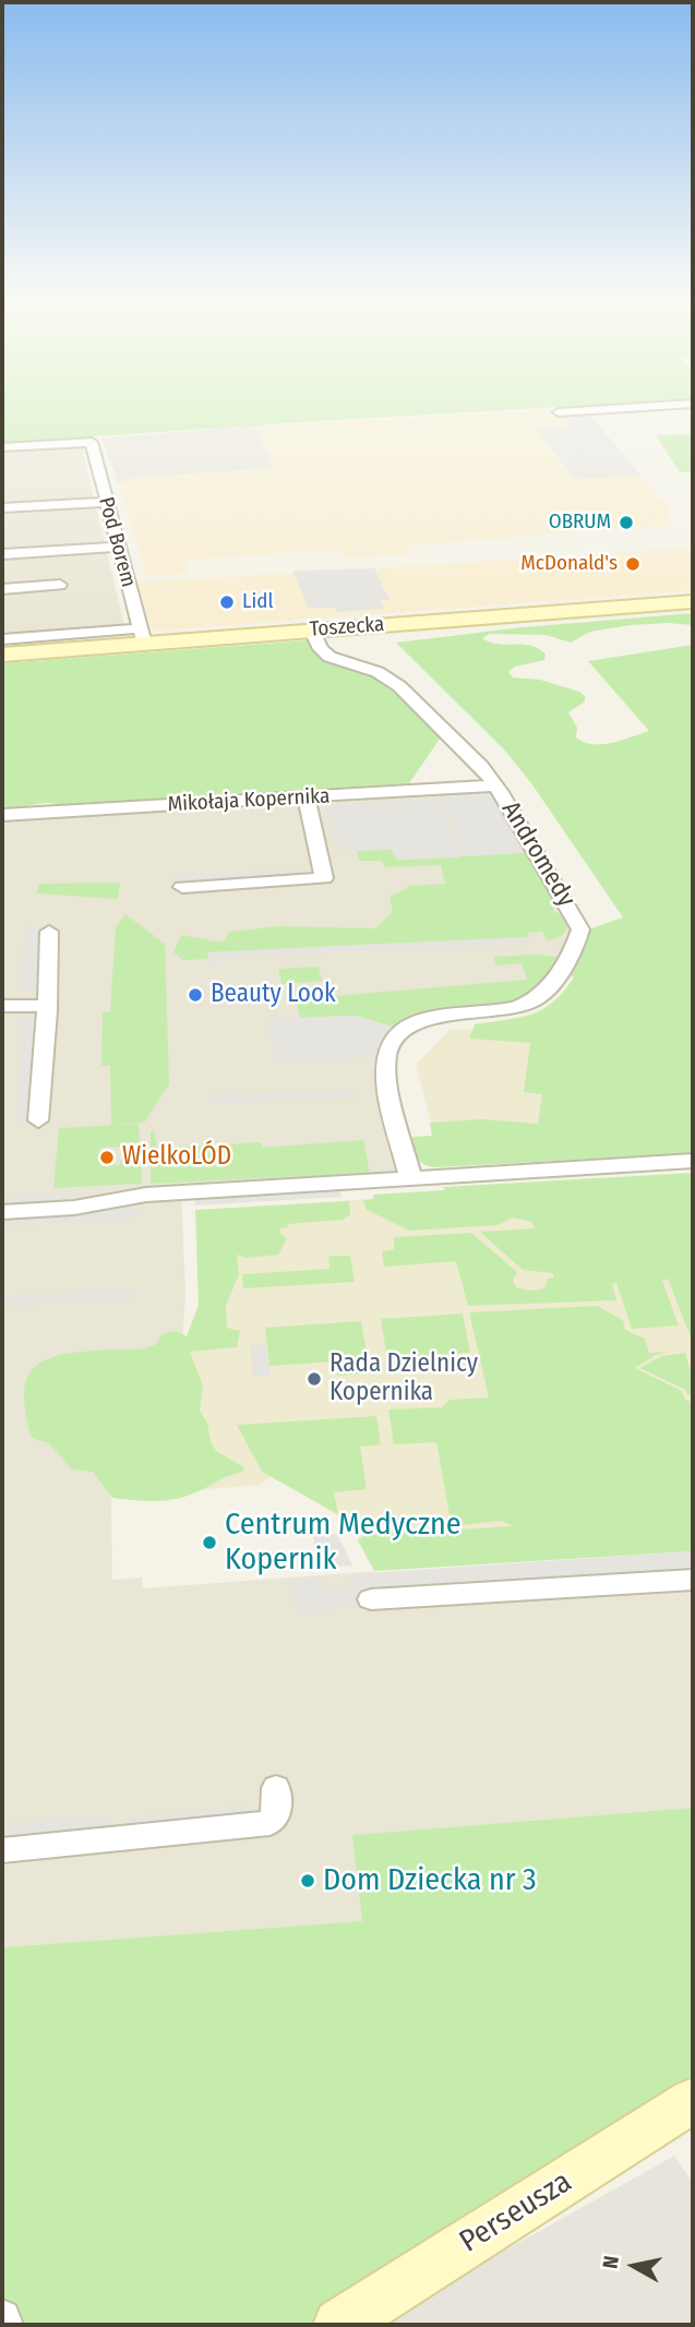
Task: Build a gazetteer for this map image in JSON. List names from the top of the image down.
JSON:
{
  "streets": {
    "main road": ["Toszecka", "Perseusza"],
    "street": ["Pod Borem", "Mikołaja Kopernika", "Andromedy"]
  },
  "crossings": [
    ["Pod Borem", "Toszecka"],
    ["Toszecka", "Andromedy"],
    ["Mikołaja Kopernika", "Andromedy"]
  ],
  "places": [
    "OBRUM",
    "McDonald's",
    "Lidl",
    "Beauty Look",
    "WielkoLÓD",
    "Rada Dzielnicy Kopernika",
    "Centrum Medyczne Kopernik",
    "Dom Dziecka nr 3"
  ],
  "north": "left"
}
